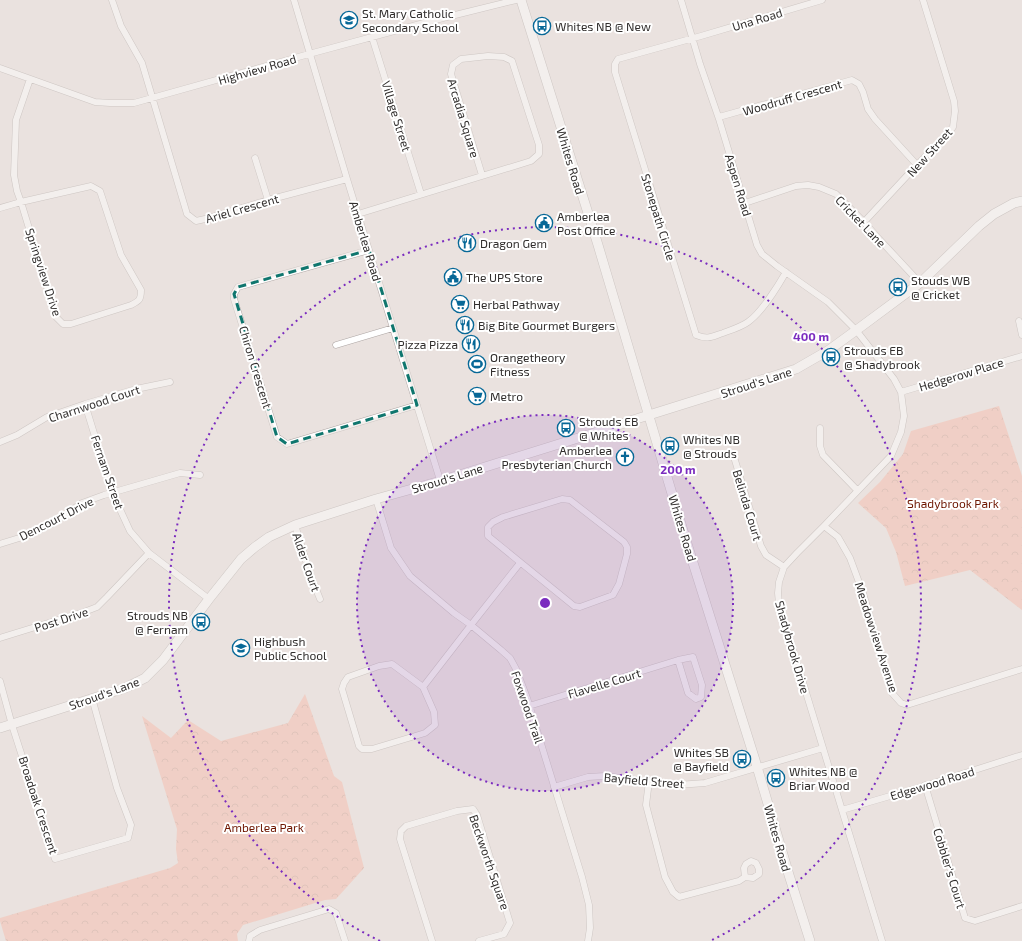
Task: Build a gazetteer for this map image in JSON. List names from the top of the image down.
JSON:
{
  "streets": {
    "street": [
      "Una Road",
      "Highview Road",
      "Woodruff Crescent",
      "Village Street",
      "Arcadia Square",
      "New Street",
      "Whites Road",
      "Aspen Road",
      "Ariel Crescent",
      "Stonepath Circle",
      "Cricket Lane",
      "Amberlea Road",
      "Springview Drive",
      "Chiron Crescent",
      "Hedgerow Place",
      "Stroud's Lane",
      "Charnwood Court",
      "Fernam Street",
      "Belinda Court",
      "Dencourt Drive",
      "Alder Court",
      "Post Drive",
      "Meadowview Avenue",
      "Shadybrook Drive",
      "Flavelle Court",
      "Foxwood Trail",
      "Bayfield Street",
      "Edgewood Road",
      "Broadoak Crescent",
      "Beckworth Square",
      "Cobbler's Court"
    ]
  },
  "crossings": [
    ["Una Road", "Aspen Road"],
    ["Una Road", "Stonepath Circle"],
    ["Highview Road", "Village Street"],
    ["Highview Road", "Ariel Crescent"],
    ["Highview Road", "Amberlea Road"],
    ["Woodruff Crescent", "New Street"],
    ["Woodruff Crescent", "Aspen Road"],
    ["Village Street", "Arcadia Square"],
    ["Arcadia Square", "Amberlea Road"],
    ["New Street", "Cricket Lane"],
    ["Whites Road", "Stroud's Lane"],
    ["Whites Road", "Bayfield Street"],
    ["Aspen Road", "Stonepath Circle"],
    ["Aspen Road", "Cricket Lane"],
    ["Aspen Road", "Stroud's Lane"],
    ["Aspen Road", "Shadybrook Drive"],
    ["Ariel Crescent", "Amberlea Road"],
    ["Cricket Lane", "Stroud's Lane"],
    ["Amberlea Road", "Chiron Crescent"],
    ["Amberlea Road", "Stroud's Lane"],
    ["Hedgerow Place", "Shadybrook Drive"],
    ["Stroud's Lane", "Fernam Street"],
    ["Stroud's Lane", "Alder Court"],
    ["Stroud's Lane", "Shadybrook Drive"],
    ["Stroud's Lane", "Foxwood Trail"],
    ["Stroud's Lane", "Broadoak Crescent"],
    ["Charnwood Court", "Fernam Street"],
    ["Fernam Street", "Dencourt Drive"],
    ["Fernam Street", "Post Drive"],
    ["Belinda Court", "Shadybrook Drive"],
    ["Meadowview Avenue", "Shadybrook Drive"],
    ["Shadybrook Drive", "Bayfield Street"],
    ["Shadybrook Drive", "Edgewood Road"],
    ["Flavelle Court", "Foxwood Trail"],
    ["Foxwood Trail", "Bayfield Street"],
    ["Edgewood Road", "Cobbler's Court"]
  ],
  "parks": ["Shadybrook Park", "Amberlea Park"],
  "places": {
    "school or university": ["St. Mary Catholic Secondary School", "Highbush Public School"],
    "bus stop": [
      "Whites NB @ New",
      "Stouds WB @ Cricket",
      "Strouds EB @ Shadybrook",
      "Strouds EB @ Whites",
      "Whites NB @ Strouds",
      "Strouds NB @ Fernam",
      "Whites SB @ Bayfield",
      "Whites NB @ Briar Wood"
    ],
    "public building": ["Amberlea Post Office", "The UPS Store"],
    "restaurant": ["Dragon Gem", "Big Bite Gourmet Burgers", "Pizza Pizza"],
    "supermarket": ["Herbal Pathway", "Metro"],
    "sports": ["Orangetheory Fitness"],
    "church": ["Amberlea Presbyterian Church"]
  },
  "rings": ["400 m", "200 m"]
}
